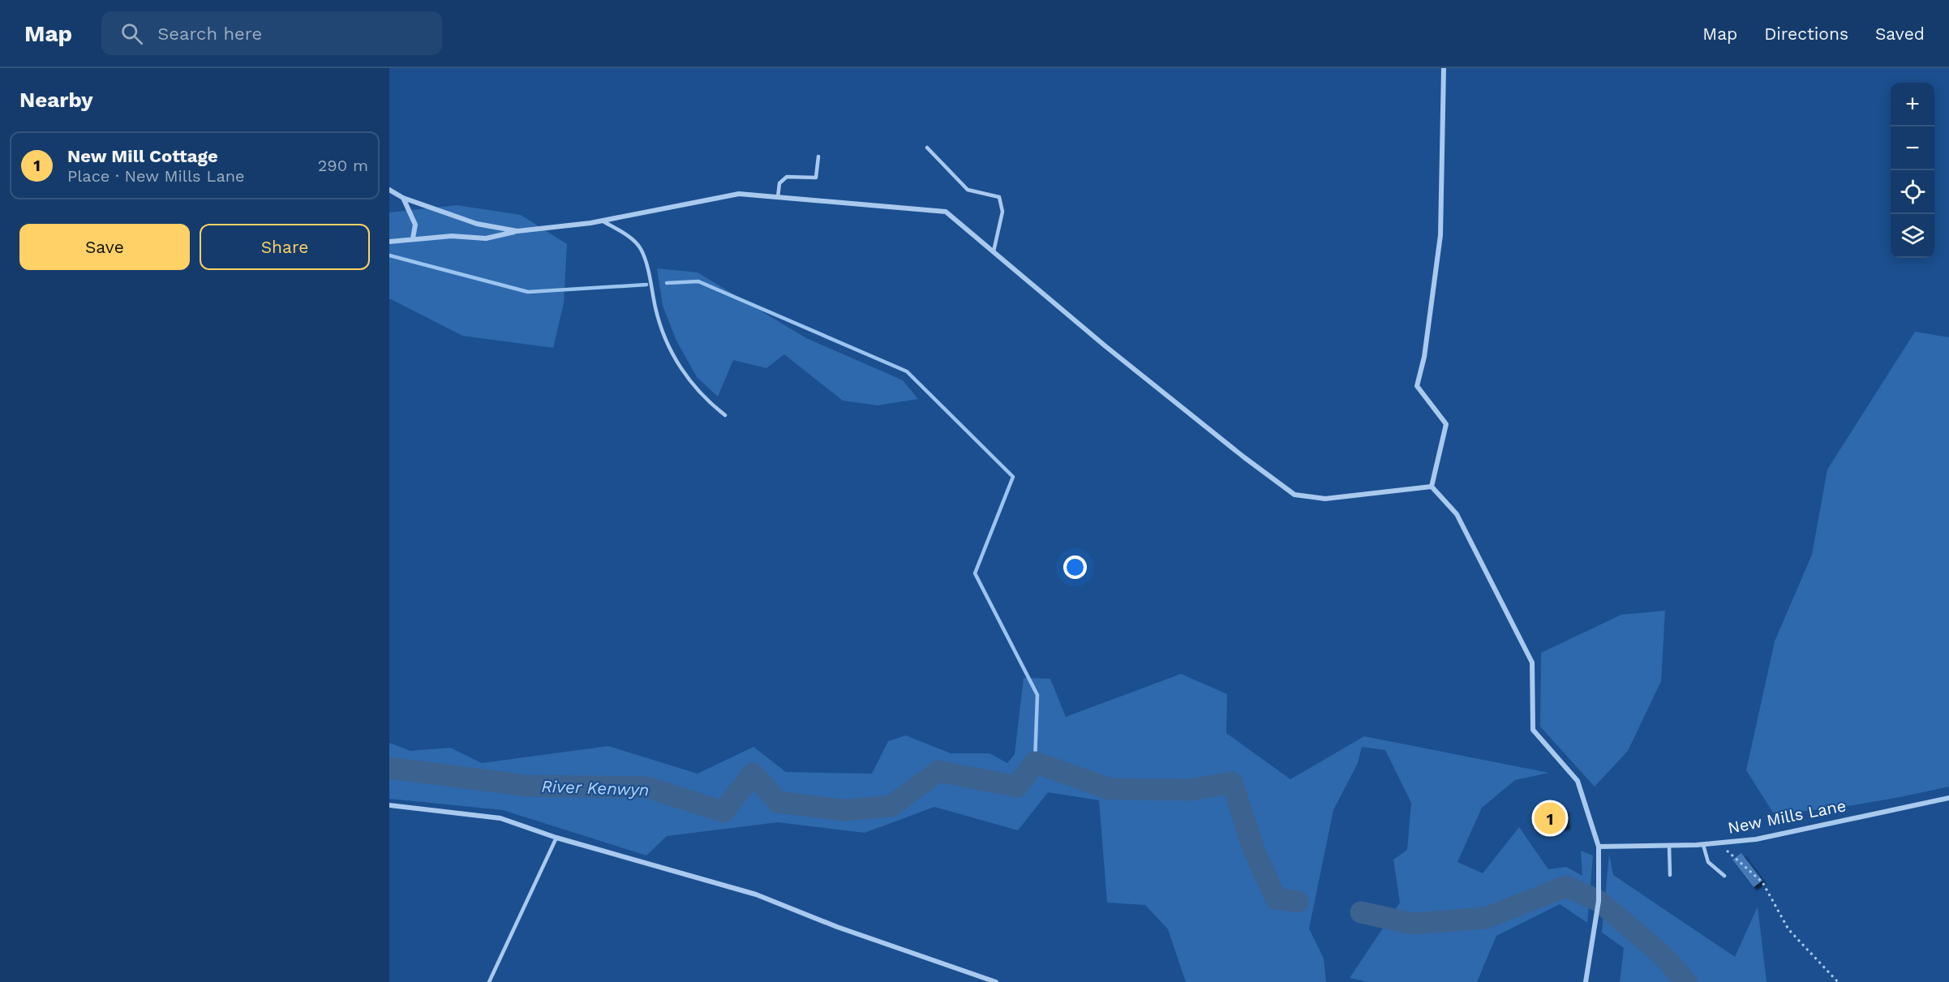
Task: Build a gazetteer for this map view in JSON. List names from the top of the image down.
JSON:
{
  "streets": {
    "street": ["New Mills Lane"]
  },
  "water": ["River Kenwyn"],
  "page": {
    "header": "Map",
    "search": "Search here",
    "nav": ["Map", "Directions", "Saved"],
    "heading": "Nearby",
    "map_buttons": ["+", "−"],
    "list": [
      {
        "mark": "1",
        "name": "New Mill Cottage",
        "note": "Place · New Mills Lane",
        "value": "290 m"
      }
    ],
    "buttons": ["Save", "Share"],
    "pins": "1"
  }
}
